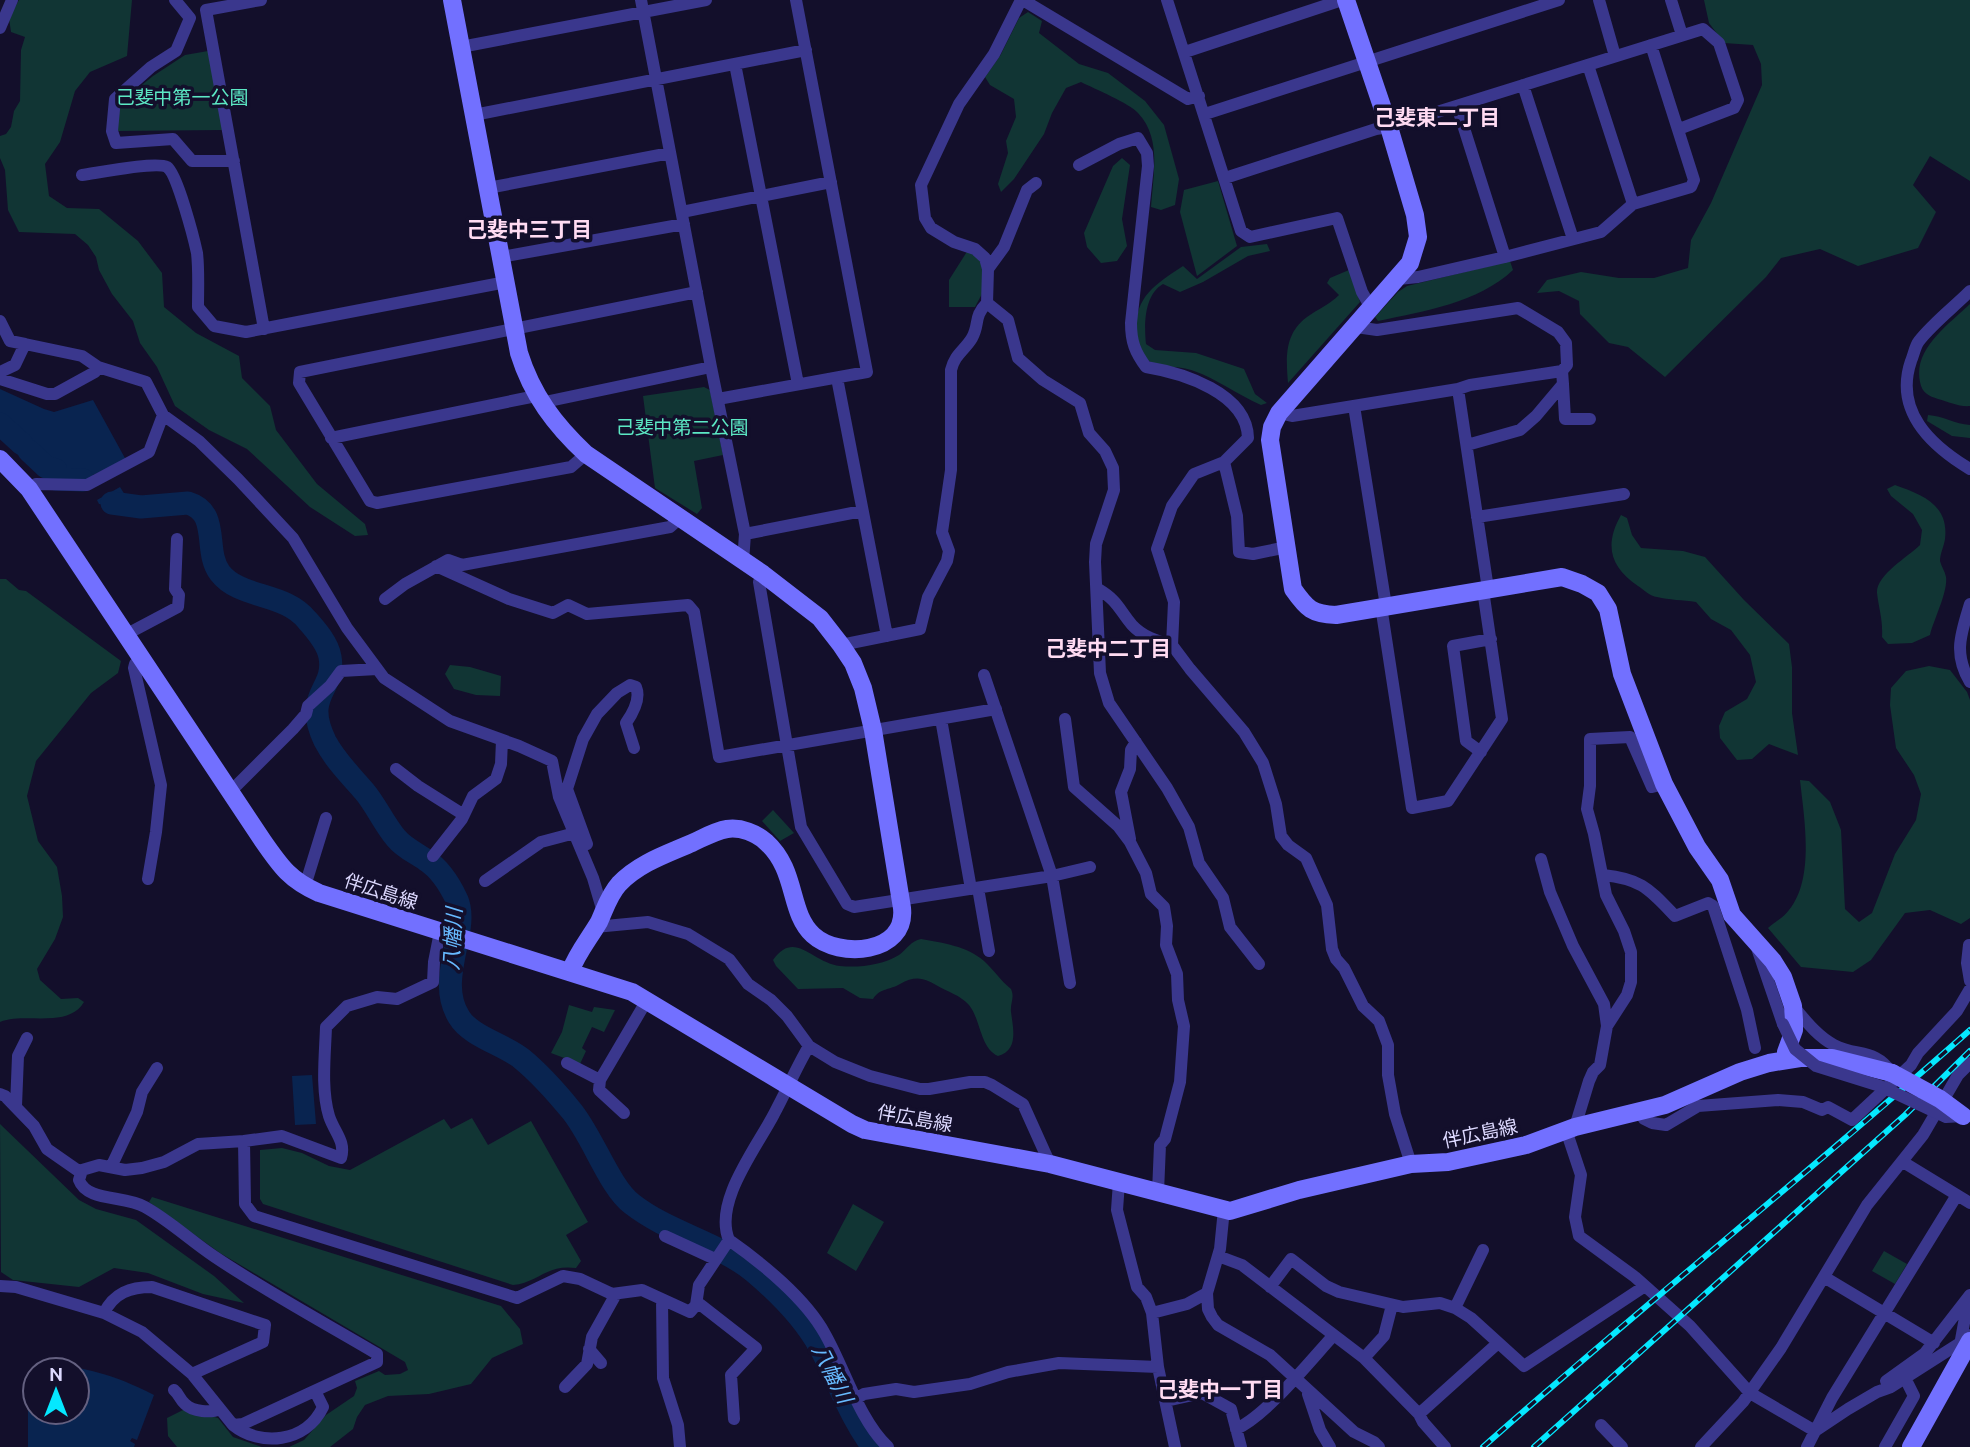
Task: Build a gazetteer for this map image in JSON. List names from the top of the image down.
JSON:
{
  "streets": {
    "street": ["伴広島線"]
  },
  "districts": [
    "己斐東二丁目",
    "己斐中三丁目",
    "己斐中二丁目",
    "己斐中一丁目"
  ],
  "water": ["八幡川"],
  "parks": ["己斐中第一公園", "己斐中第二公園"],
  "north": "top"
}
